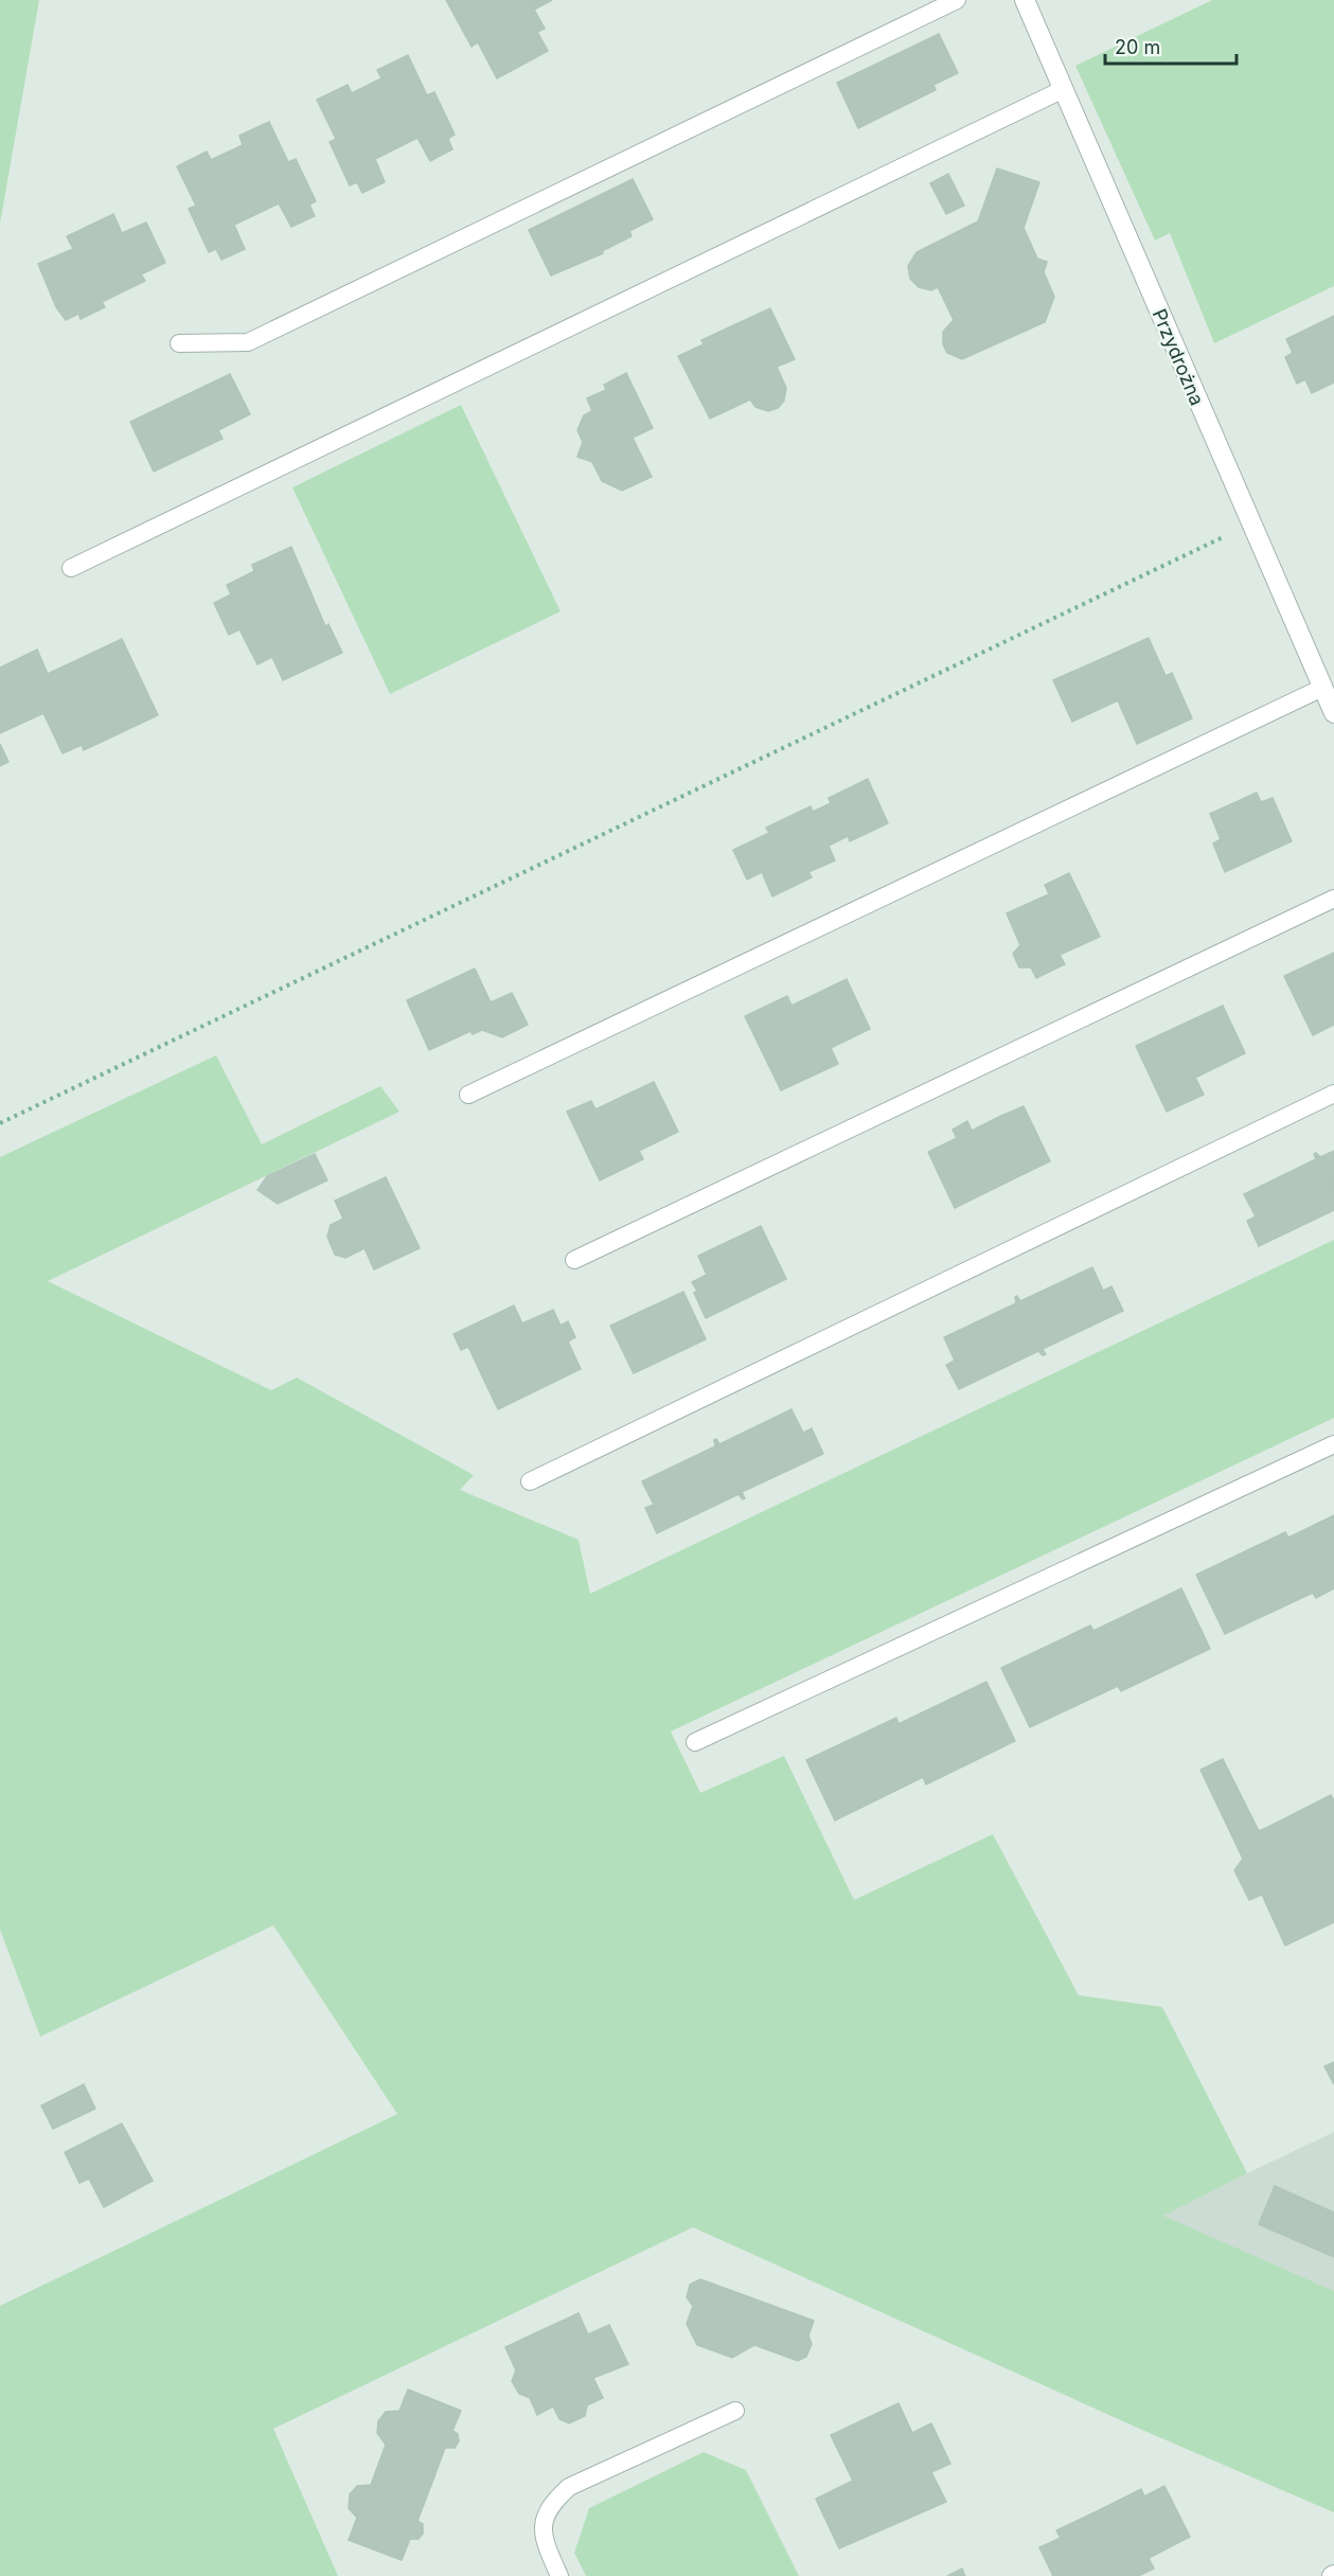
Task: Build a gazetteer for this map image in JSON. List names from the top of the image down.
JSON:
{
  "streets": {
    "street": ["Przydrożna"]
  },
  "scale_bar": "20 m"
}
